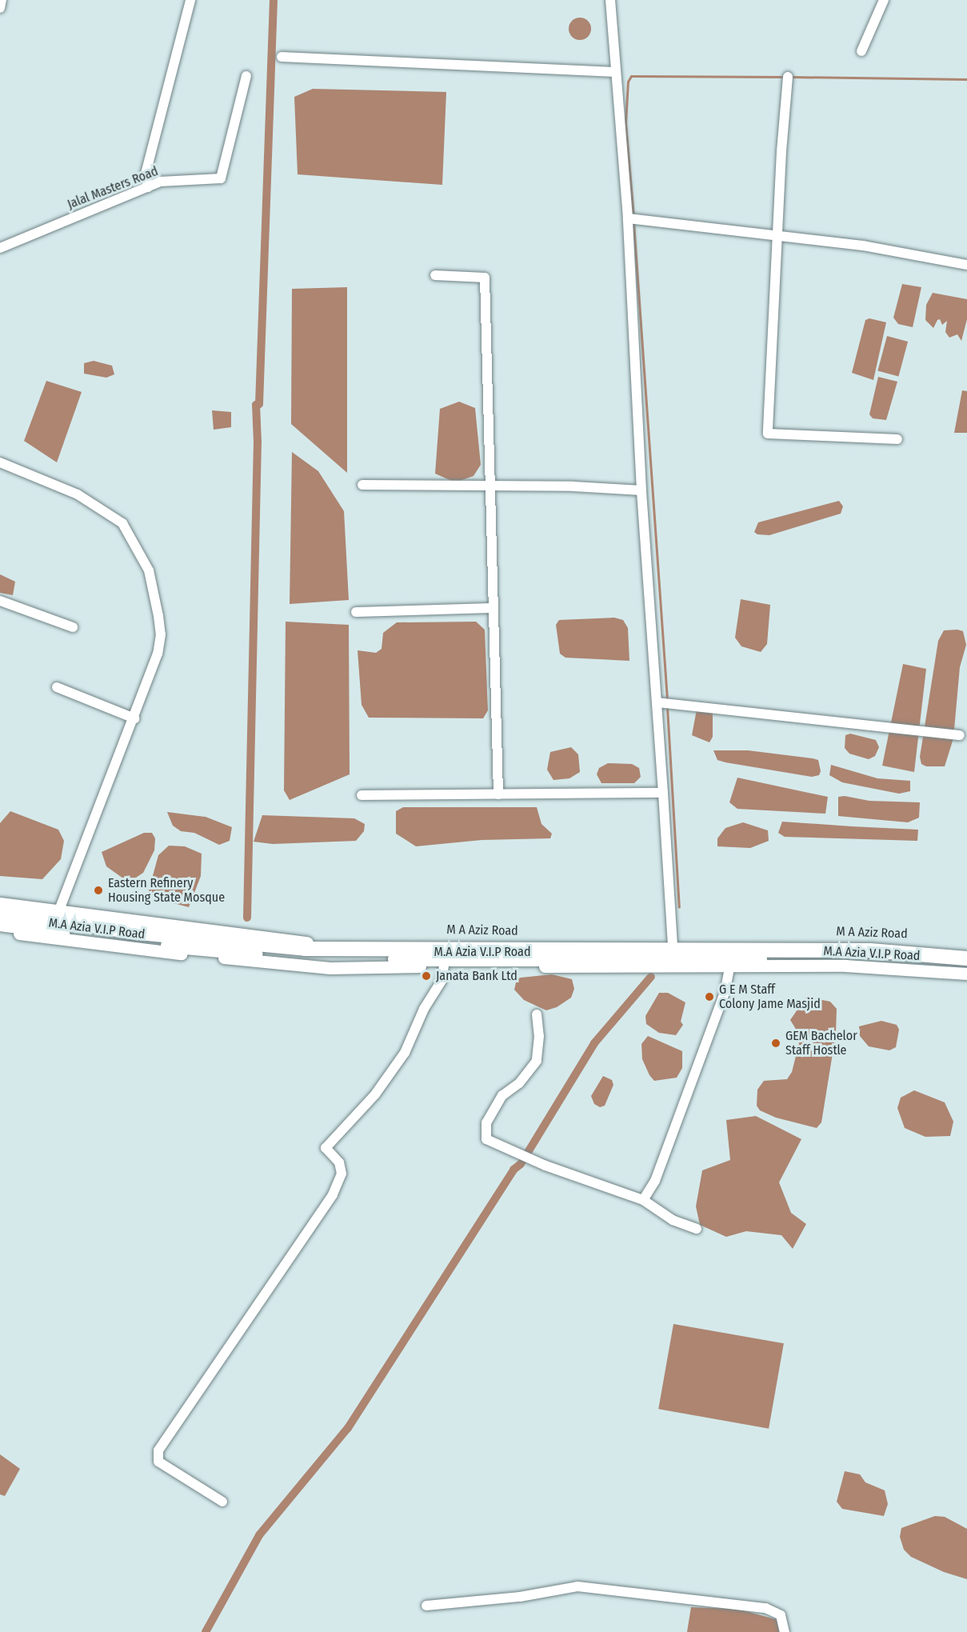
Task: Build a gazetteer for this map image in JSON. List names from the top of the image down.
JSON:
{
  "streets": {
    "main road": ["M.A Azia V.I.P Road", "M A Aziz Road"],
    "street": ["Jalal Masters Road"]
  },
  "places": [
    "Eastern Refinery Housing State Mosque",
    "Janata Bank Ltd",
    "G E M Staff Colony Jame Masjid",
    "GEM Bachelor Staff Hostle"
  ]
}
